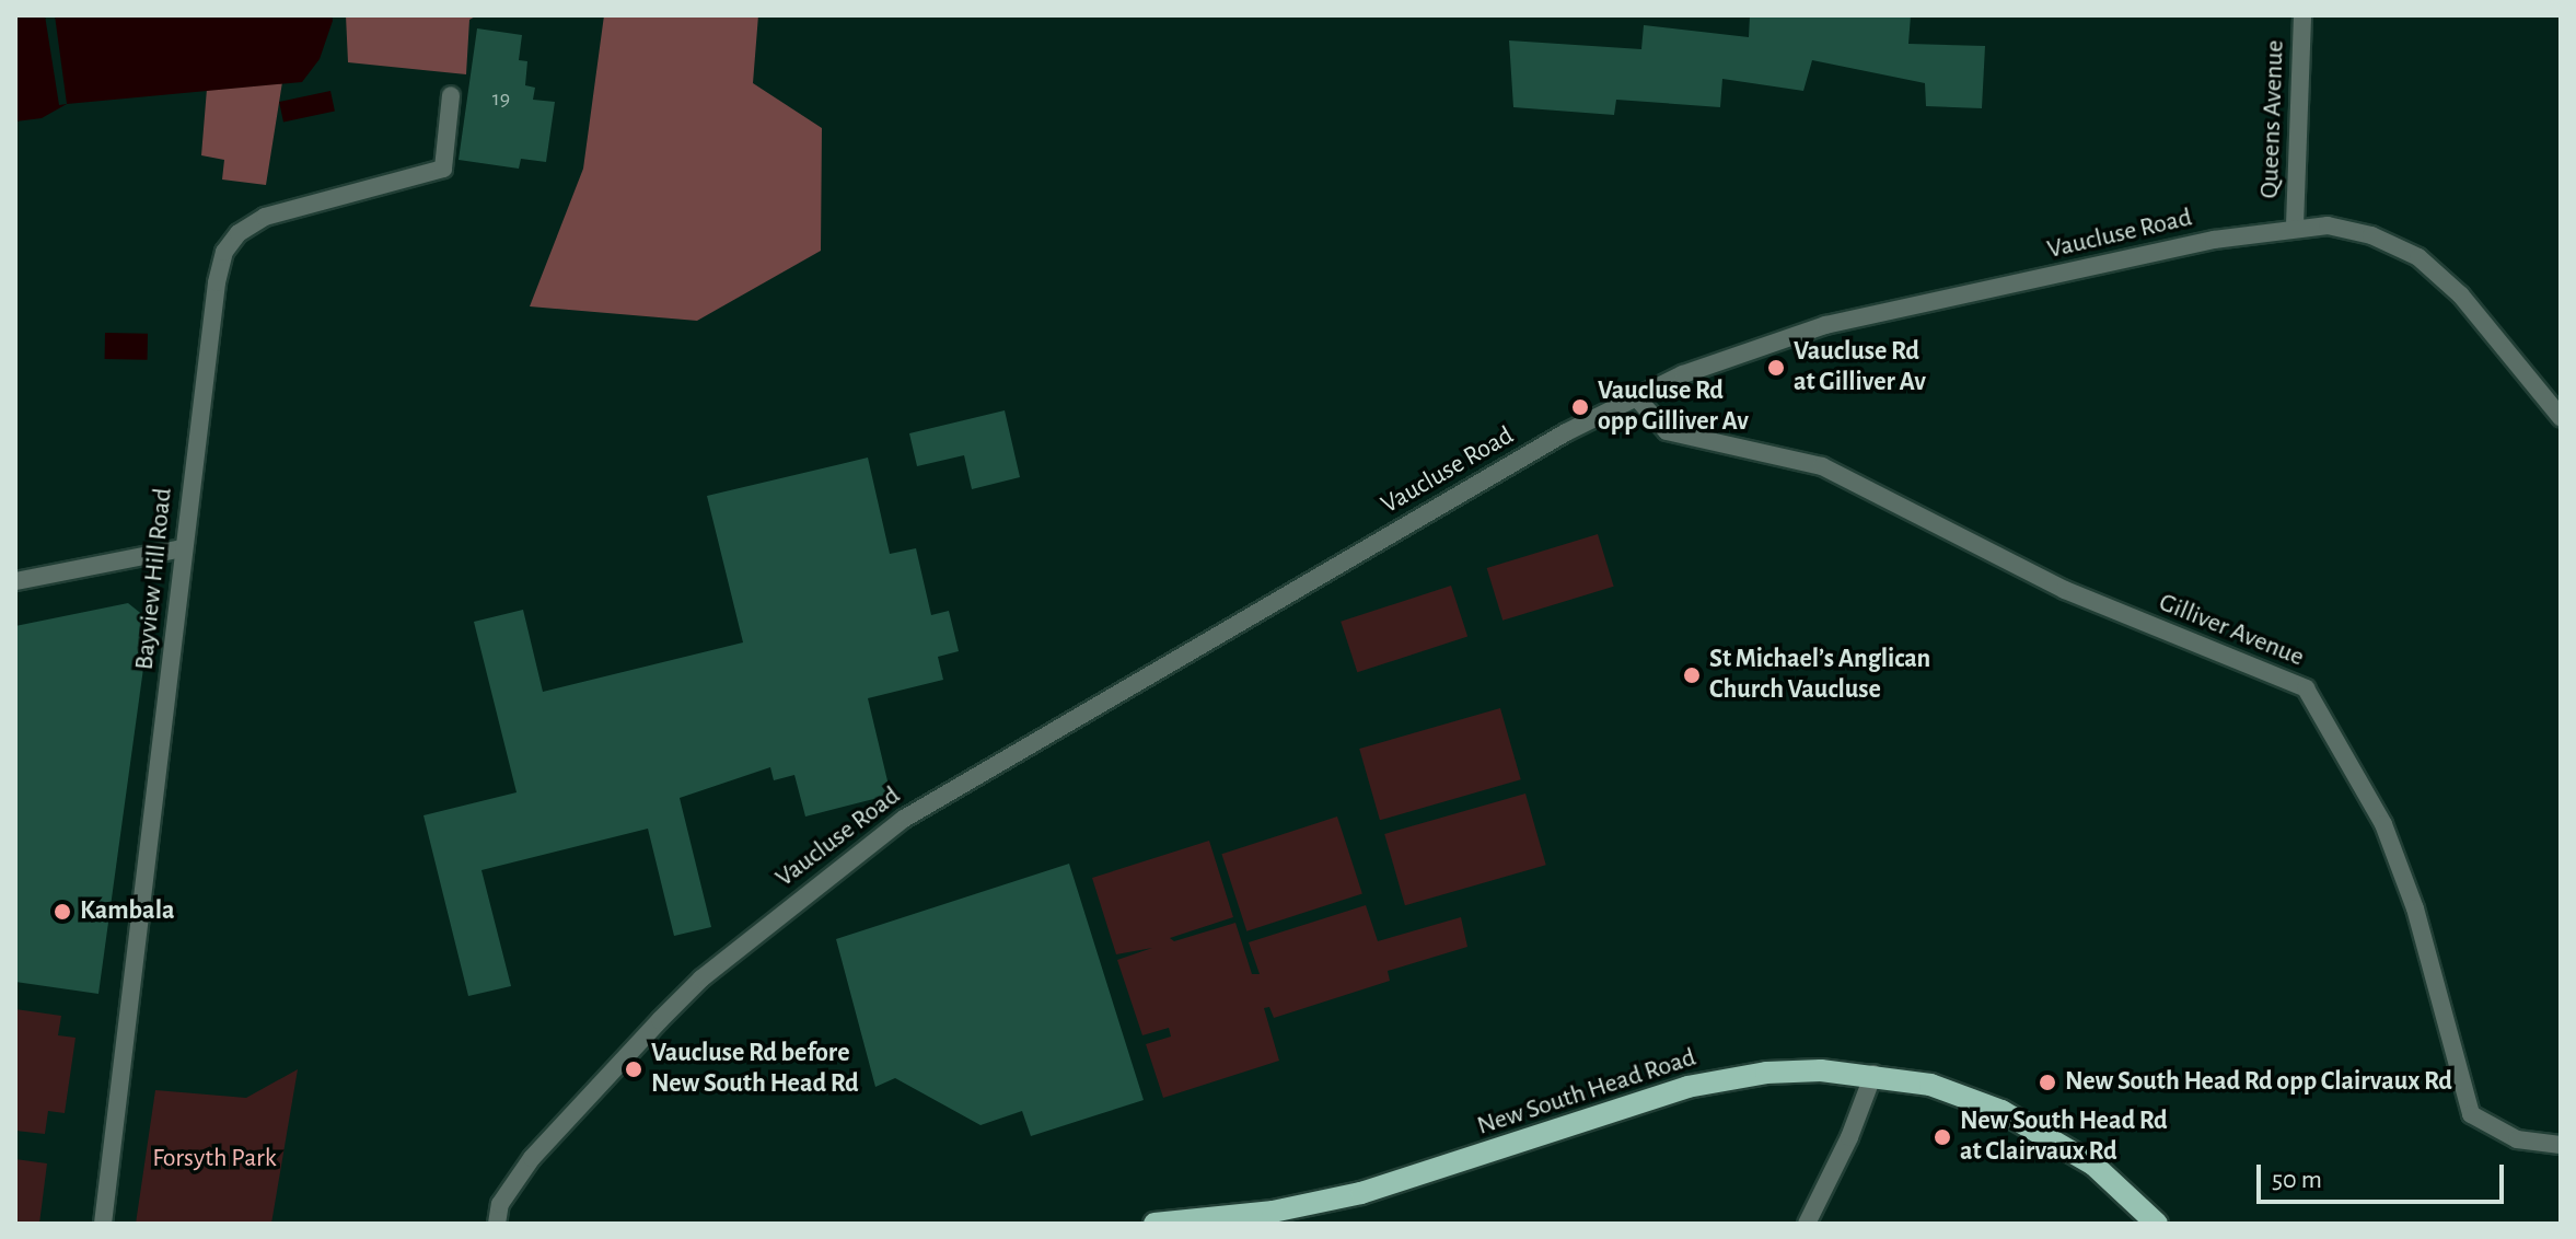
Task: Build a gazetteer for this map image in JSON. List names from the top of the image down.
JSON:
{
  "streets": {
    "main road": ["New South Head Road"],
    "street": [
      "Queens Avenue",
      "Vaucluse Road",
      "Bayview Hill Road",
      "Gilliver Avenue"
    ]
  },
  "crossings": [
    ["Queens Avenue", "Vaucluse Road"],
    ["Vaucluse Road", "Gilliver Avenue"]
  ],
  "parks": ["Forsyth Park"],
  "places": [
    "Vaucluse Rd at Gilliver Av",
    "Vaucluse Rd opp Gilliver Av",
    "St Michael’s Anglican Church Vaucluse",
    "Kambala",
    "Vaucluse Rd before New South Head Rd",
    "New South Head Rd opp Clairvaux Rd",
    "New South Head Rd at Clairvaux Rd"
  ],
  "house_numbers": ["19"],
  "scale_bar": "50 m"
}
